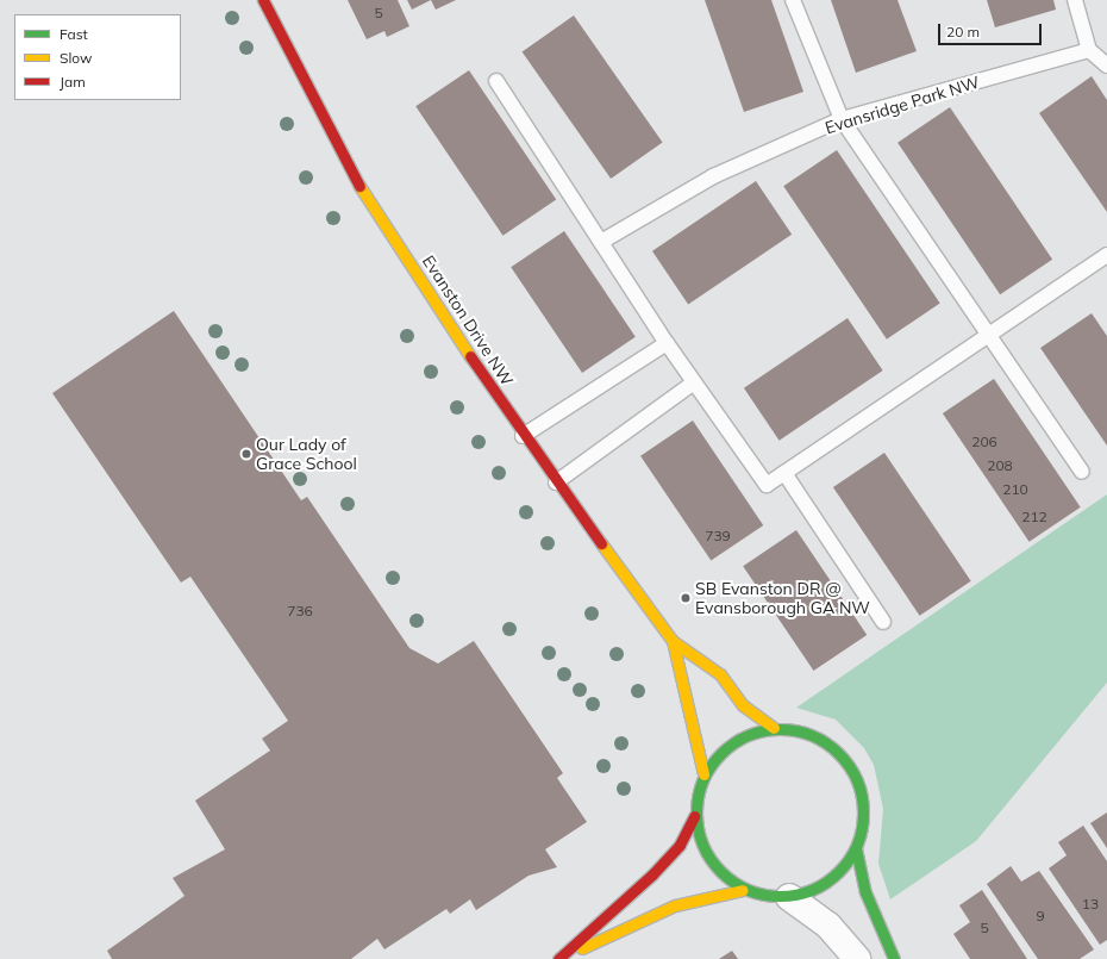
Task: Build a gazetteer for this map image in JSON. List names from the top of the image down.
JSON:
{
  "streets": {
    "street": ["Evanston Drive NW"],
    "lane": ["Evansridge Park NW"]
  },
  "places": ["Our Lady of Grace School", "SB Evanston DR @ Evansborough GA NW"],
  "house_numbers": [
    "5",
    "206",
    "208",
    "210",
    "212",
    "739",
    "736",
    "13",
    "9",
    "5"
  ],
  "legend": ["Fast", "Slow", "Jam"],
  "scale_bar": "20 m"
}
